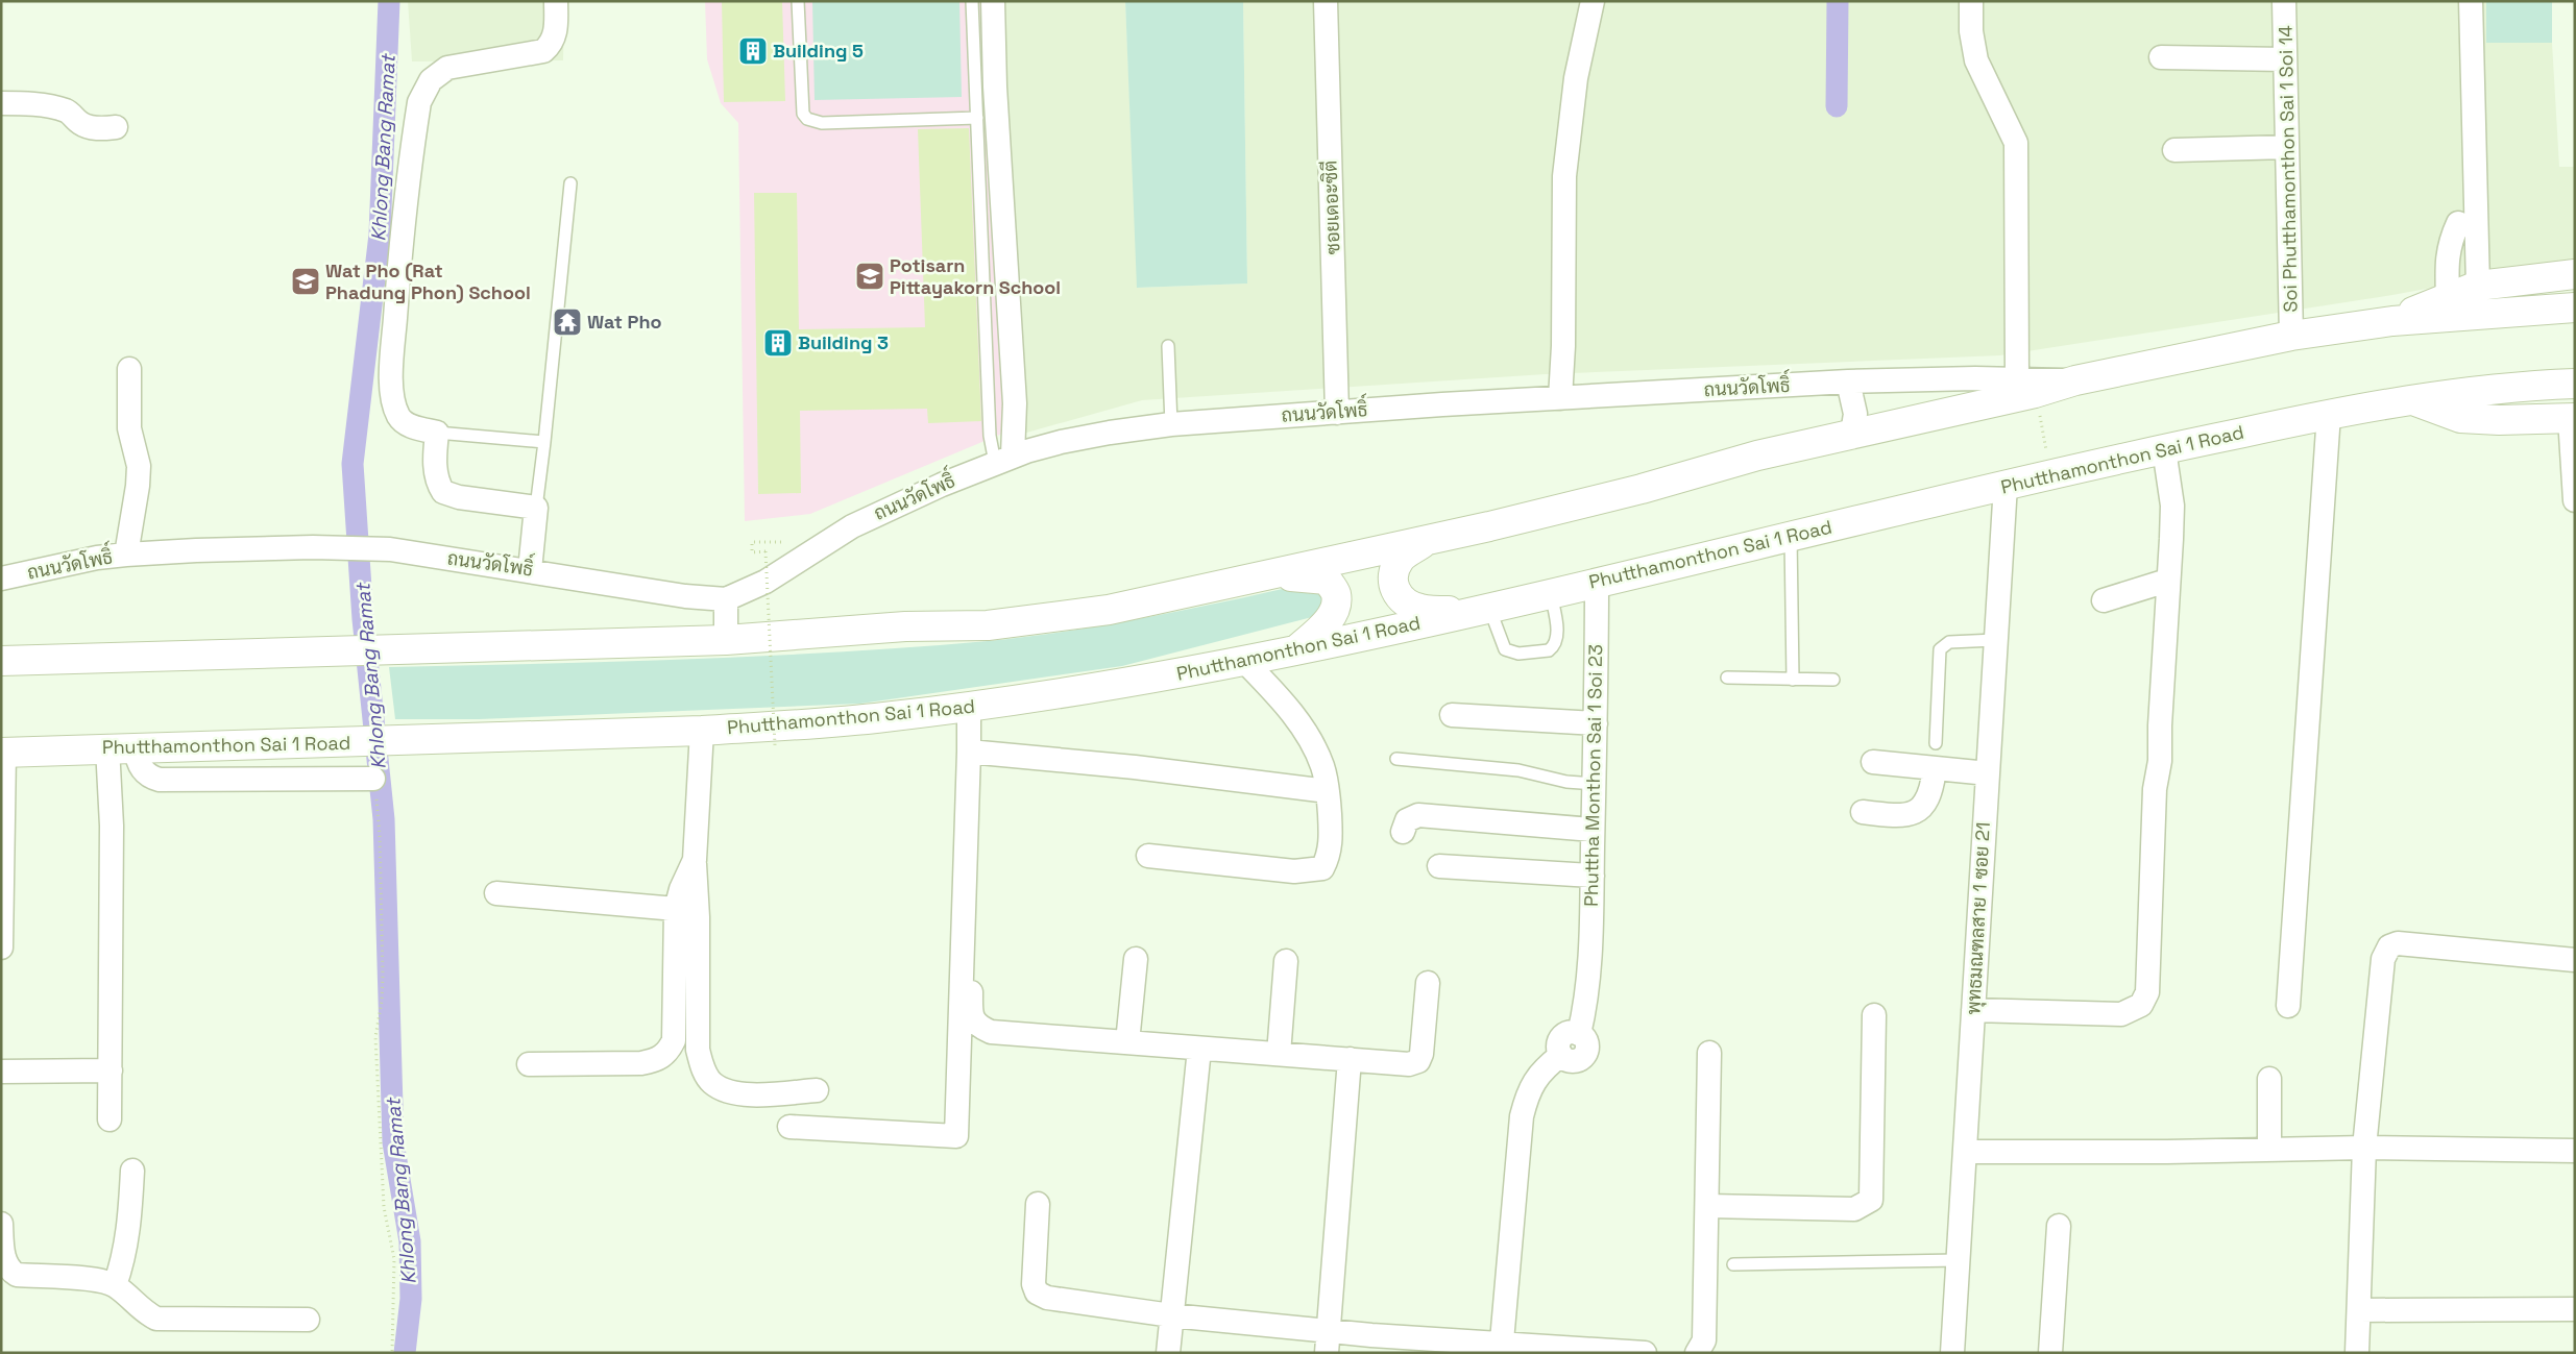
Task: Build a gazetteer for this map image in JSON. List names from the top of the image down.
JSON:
{
  "streets": {
    "main road": ["Phutthamonthon Sai 1 Road"],
    "street": [
      "Soi Phutthamonthon Sai 1 Soi 14",
      "ซอยเดอะซิตี",
      "ถนนวัดโพธิ์",
      "Phuttha Monthon Sai 1 Soi 23",
      "พุทธมณฑลสาย 1 ซอย 21"
    ]
  },
  "crossings": [
    ["ซอยเดอะซิตี", "ถนนวัดโพธิ์"],
    ["Phutthamonthon Sai 1 Road", "Phuttha Monthon Sai 1 Soi 23"],
    ["Phutthamonthon Sai 1 Road", "พุทธมณฑลสาย 1 ซอย 21"]
  ],
  "water": ["Khlong Bang Ramat"],
  "places": {
    "building": ["Building 5", "Building 3"],
    "school or university": ["Potisarn Pittayakorn School", "Wat Pho (Rat Phadung Phon) School"],
    "temple": ["Wat Pho"]
  }
}
